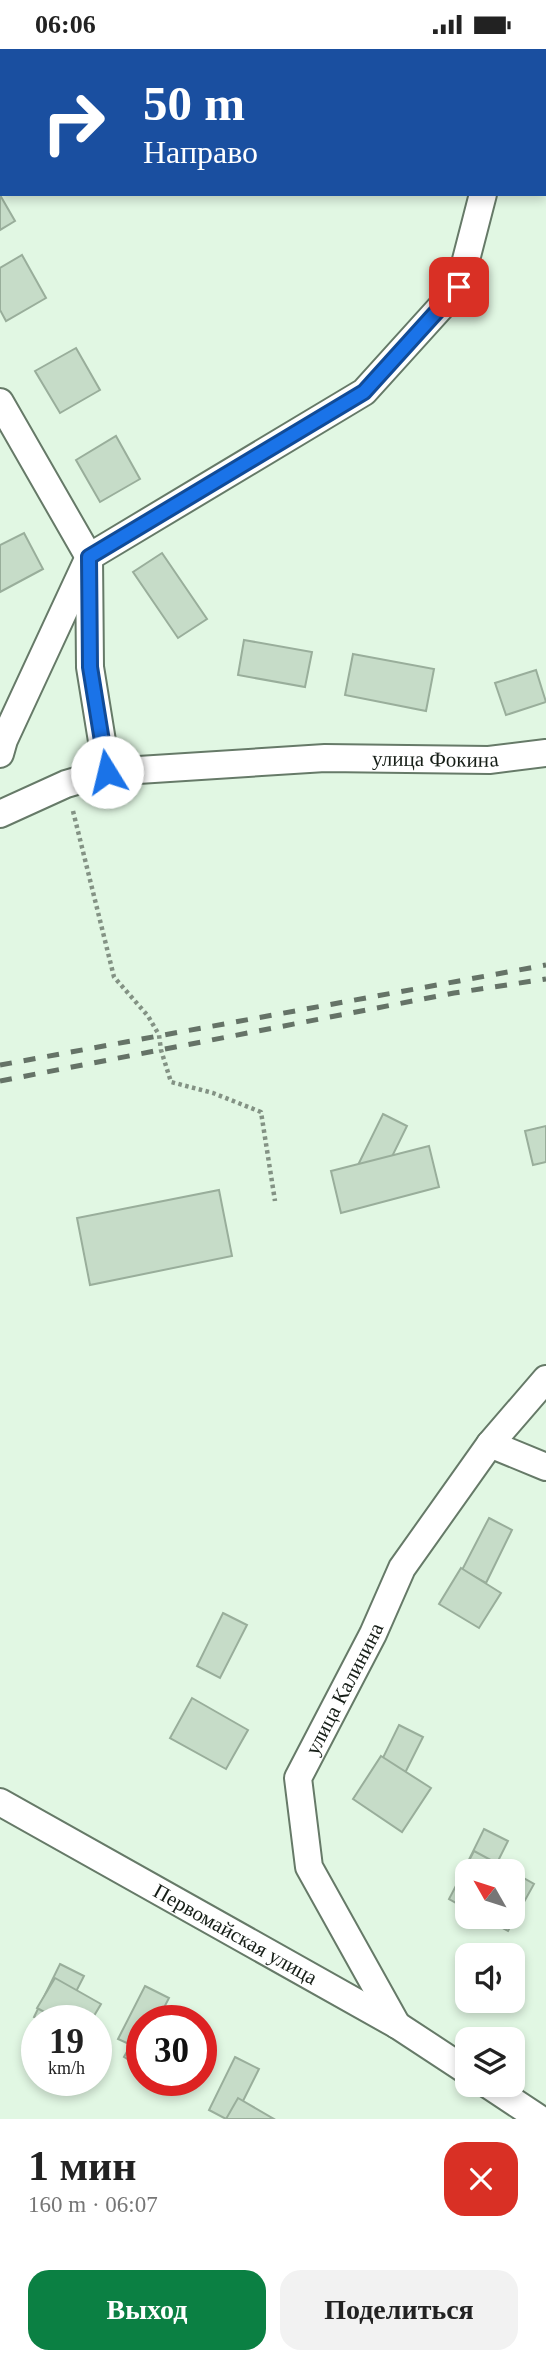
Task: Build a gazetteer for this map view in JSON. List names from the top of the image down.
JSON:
{
  "streets": {
    "street": ["улица Фокина", "улица Калинина", "Первомайская улица"]
  },
  "crossings": [
    ["улица Калинина", "Первомайская улица"]
  ],
  "north": "top left",
  "page": {
    "status": "06:06",
    "turn": ["50 m", "Направо"],
    "speed": "19 km/h",
    "limit": "30",
    "heading": ["1 мин", "160 m · 06:07"],
    "buttons": ["Выход", "Поделиться"]
  }
}
